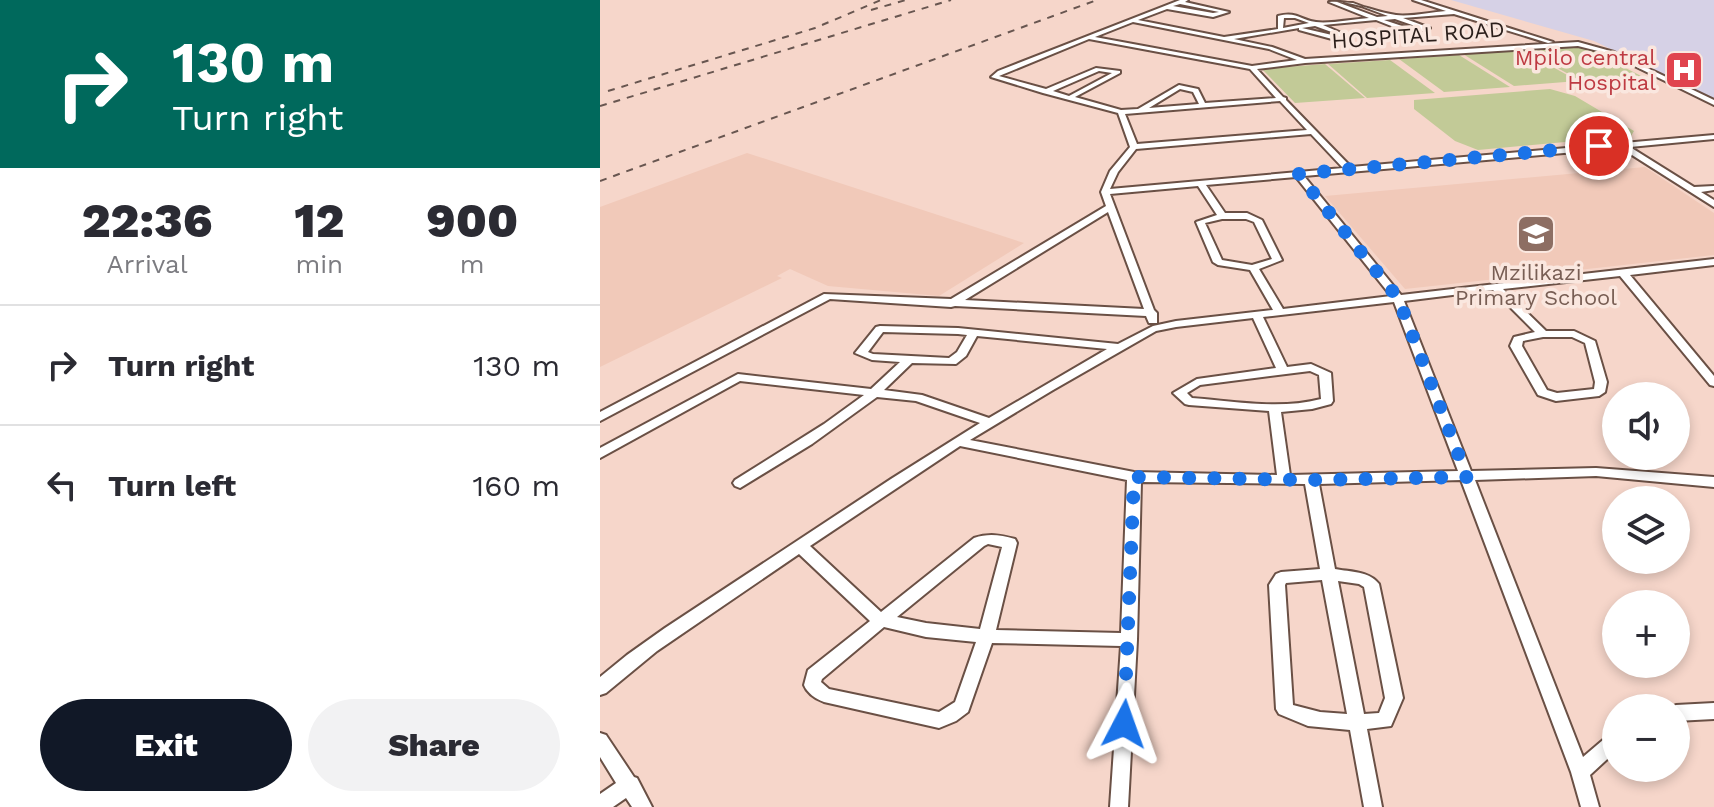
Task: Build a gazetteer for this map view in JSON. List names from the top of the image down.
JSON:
{
  "streets": {
    "street": ["HOSPITAL ROAD"]
  },
  "places": {
    "hospital": ["Mpilo central Hospital"],
    "school or university": ["Mzilikazi Primary School"]
  },
  "page": {
    "turn": ["130 m", "Turn right"],
    "eta": [
      "22:36",
      "Arrival",
      "12",
      "min",
      "900",
      "m"
    ],
    "list": [
      {
        "name": "Turn right",
        "value": "130 m"
      },
      {
        "name": "Turn left",
        "value": "160 m"
      }
    ],
    "map_buttons": ["+", "−"],
    "buttons": ["Exit", "Share"]
  }
}
